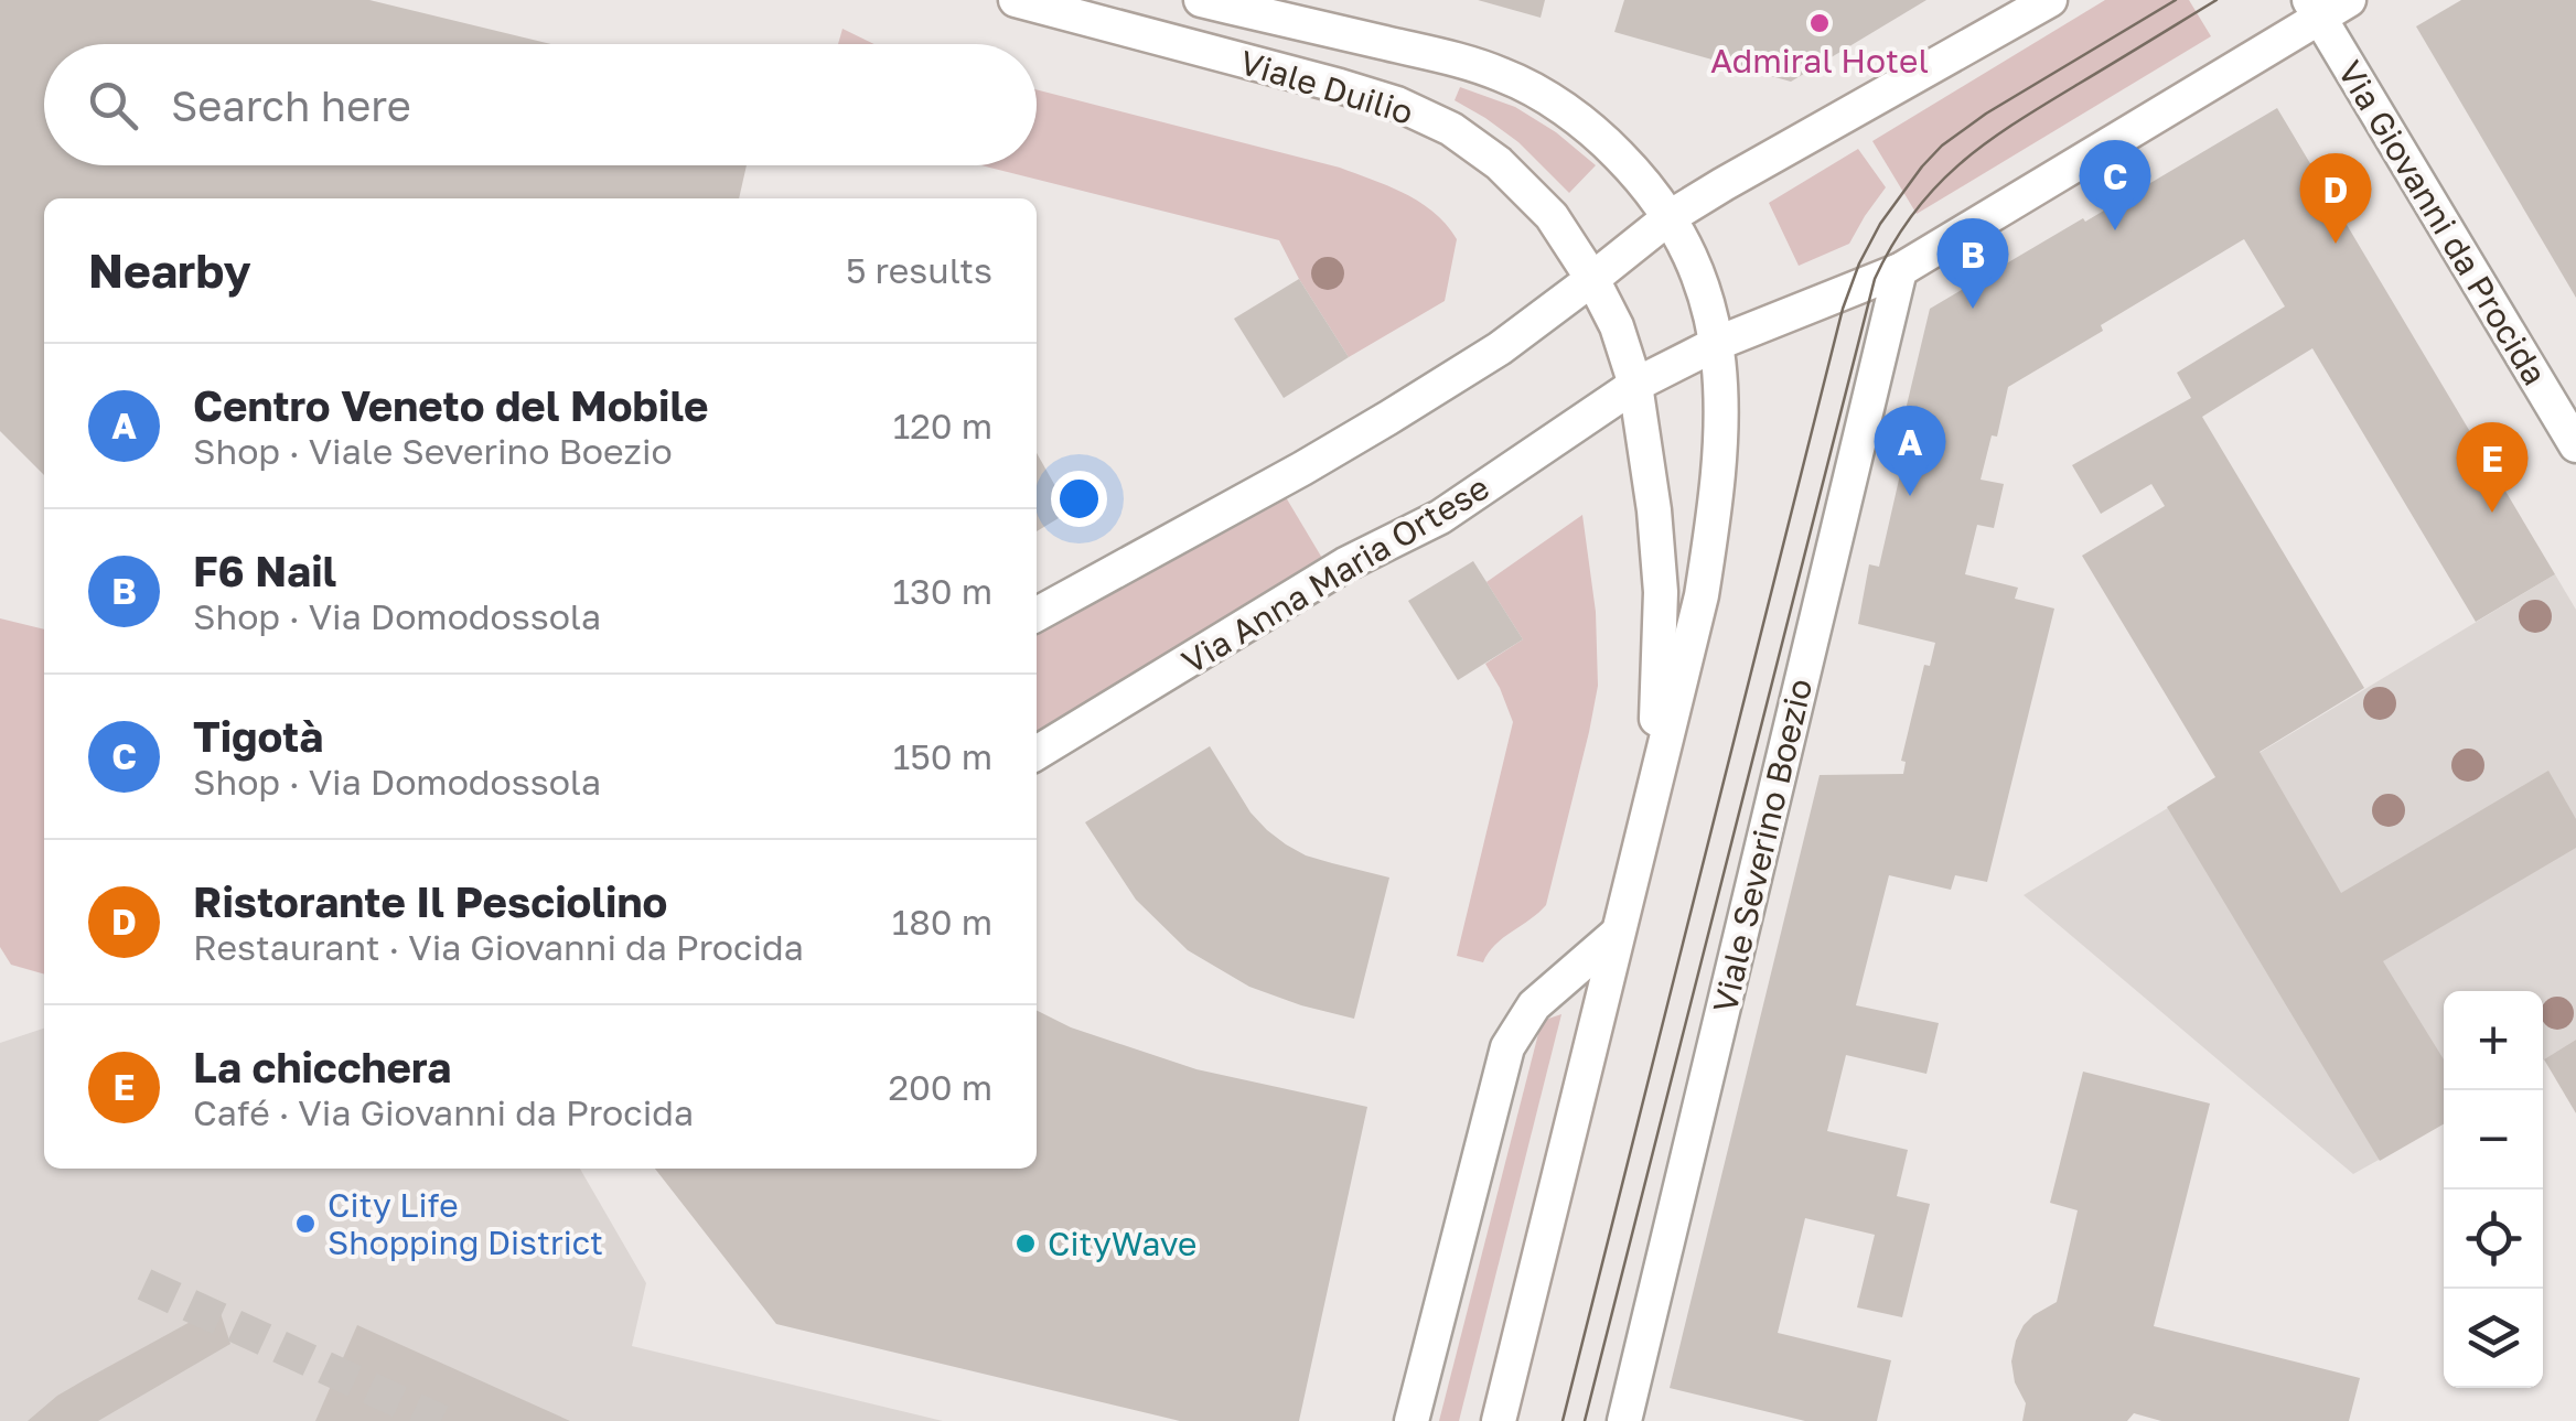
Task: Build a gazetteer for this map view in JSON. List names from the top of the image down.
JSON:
{
  "streets": {
    "street": [
      "Viale Duilio",
      "Via Giovanni da Procida",
      "Via Anna Maria Ortese",
      "Viale Severino Boezio"
    ]
  },
  "crossings": [
    ["Viale Duilio", "Via Anna Maria Ortese"],
    ["Via Giovanni da Procida", "Via Anna Maria Ortese"],
    ["Via Anna Maria Ortese", "Viale Severino Boezio"]
  ],
  "places": ["Admiral Hotel", "City Life Shopping District", "CityWave"],
  "page": {
    "search": "Search here",
    "pins": [
      "C",
      "D",
      "B",
      "A",
      "E"
    ],
    "heading": ["Nearby", "5 results"],
    "list": [
      {
        "mark": "A",
        "name": "Centro Veneto del Mobile",
        "note": "Shop · Viale Severino Boezio",
        "value": "120 m"
      },
      {
        "mark": "B",
        "name": "F6 Nail",
        "note": "Shop · Via Domodossola",
        "value": "130 m"
      },
      {
        "mark": "C",
        "name": "Tigotà",
        "note": "Shop · Via Domodossola",
        "value": "150 m"
      },
      {
        "mark": "D",
        "name": "Ristorante Il Pesciolino",
        "note": "Restaurant · Via Giovanni da Procida",
        "value": "180 m"
      },
      {
        "mark": "E",
        "name": "La chicchera",
        "note": "Café · Via Giovanni da Procida",
        "value": "200 m"
      }
    ],
    "map_buttons": ["+", "−"]
  }
}
